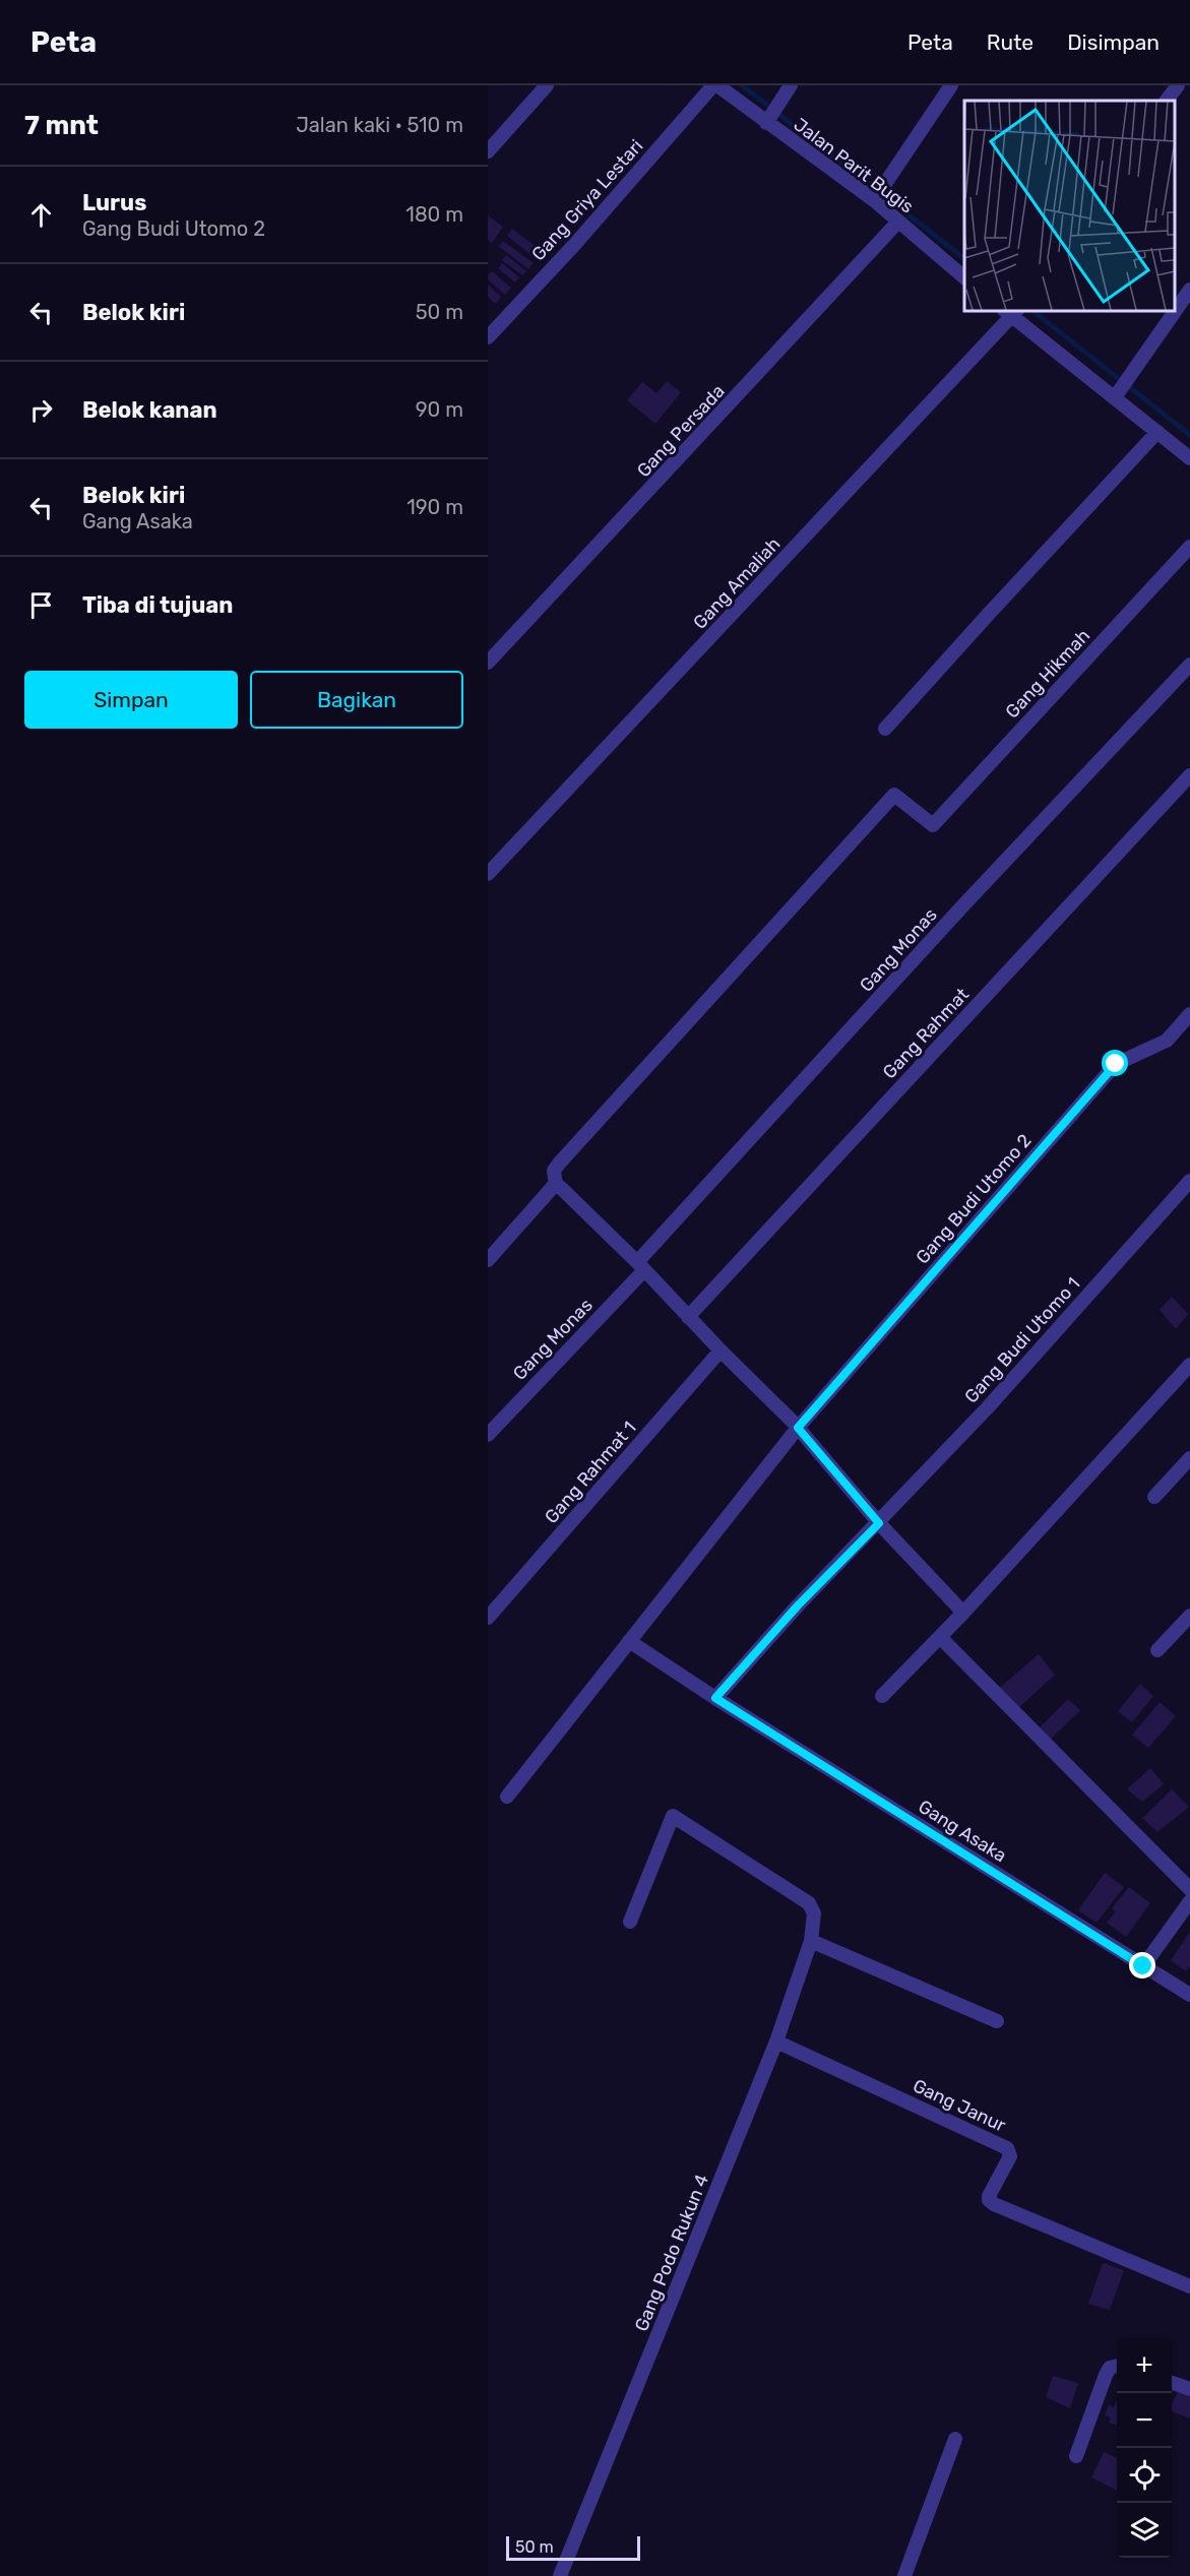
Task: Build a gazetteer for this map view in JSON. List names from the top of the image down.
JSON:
{
  "streets": {
    "street": [
      "Jalan Parit Bugis",
      "Gang Griya Lestari",
      "Gang Persada",
      "Gang Amaliah",
      "Gang Hikmah",
      "Gang Monas",
      "Gang Rahmat",
      "Gang Budi Utomo 2",
      "Gang Budi Utomo 1",
      "Gang Rahmat 1",
      "Gang Asaka",
      "Gang Janur",
      "Gang Podo Rukun 4"
    ]
  },
  "crossings": [
    ["Jalan Parit Bugis", "Gang Griya Lestari"],
    ["Jalan Parit Bugis", "Gang Persada"],
    ["Gang Budi Utomo 2", "Gang Asaka"],
    ["Gang Budi Utomo 1", "Gang Asaka"],
    ["Gang Janur", "Gang Podo Rukun 4"]
  ],
  "scale_bar": "50 m",
  "page": {
    "header": "Peta",
    "nav": ["Peta", "Rute", "Disimpan"],
    "heading": ["7 mnt", "Jalan kaki · 510 m"],
    "list": [
      ["Lurus", "Gang Budi Utomo 2", "180 m"],
      ["Belok kiri", "50 m"],
      ["Belok kanan", "90 m"],
      ["Belok kiri", "Gang Asaka", "190 m"],
      "Tiba di tujuan"
    ],
    "buttons": ["Simpan", "Bagikan"],
    "map_buttons": ["+", "−"],
    "scale": "50 m"
  }
}
